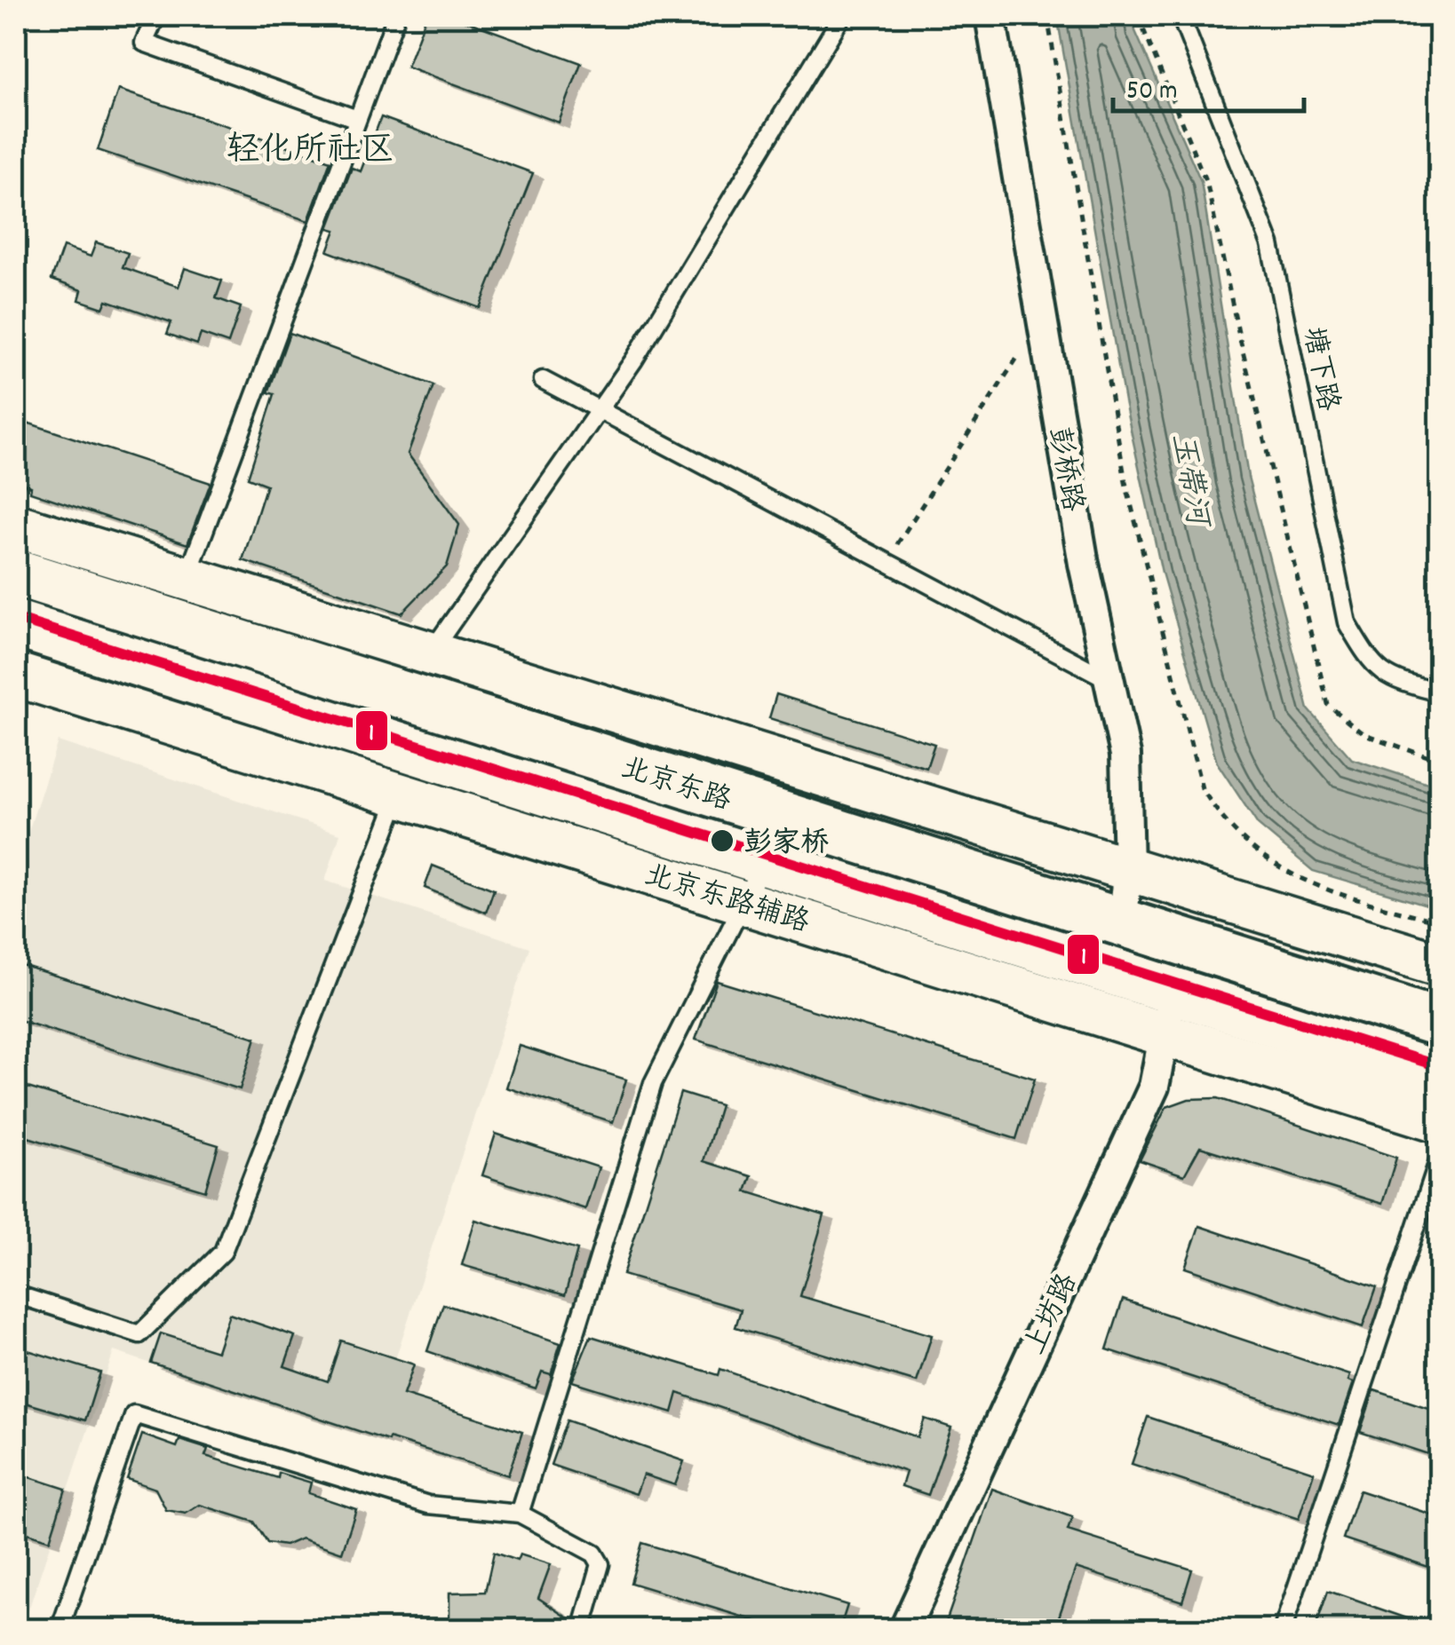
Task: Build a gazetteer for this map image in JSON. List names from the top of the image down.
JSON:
{
  "streets": {
    "main road": ["北京东路", "北京东路辅路"],
    "street": ["彭桥路", "上坊路"],
    "lane": ["塘下路"]
  },
  "crossings": [
    ["彭桥路", "北京东路"],
    ["北京东路", "北京东路辅路"],
    ["北京东路", "上坊路"],
    ["北京东路辅路", "上坊路"]
  ],
  "districts": ["轻化所社区"],
  "water": ["玉带河"],
  "places": ["彭家桥"],
  "lines": ["transit line 1"],
  "scale_bar": "50 m"
}
